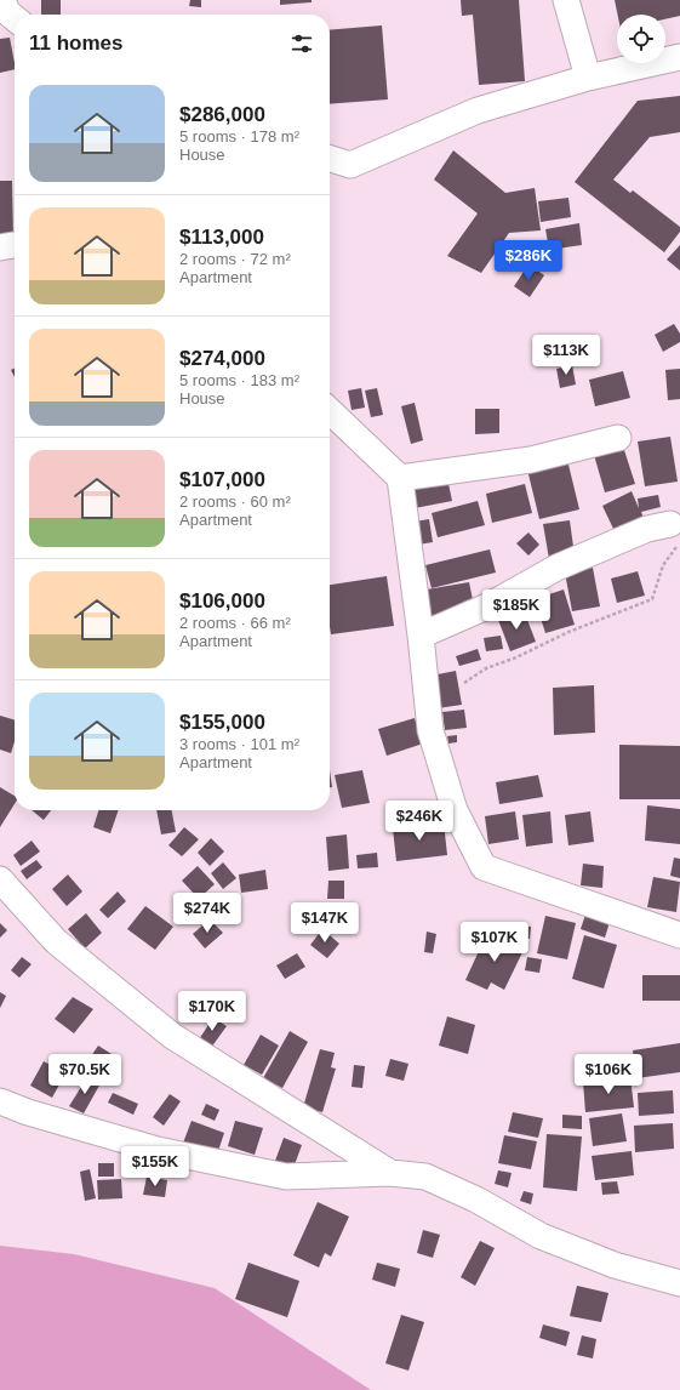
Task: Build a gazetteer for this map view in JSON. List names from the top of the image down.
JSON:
{
  "page": {
    "heading": "11 homes",
    "list": [
      {
        "name": "$286,000",
        "note": "5 rooms · 178 m² · House"
      },
      {
        "name": "$113,000",
        "note": "2 rooms · 72 m² · Apartment"
      },
      {
        "name": "$274,000",
        "note": "5 rooms · 183 m² · House"
      },
      {
        "name": "$107,000",
        "note": "2 rooms · 60 m² · Apartment"
      },
      {
        "name": "$106,000",
        "note": "2 rooms · 66 m² · Apartment"
      },
      {
        "name": "$155,000",
        "note": "3 rooms · 101 m² · Apartment"
      }
    ],
    "price": [
      "$286K",
      "$113K",
      "$185K",
      "$246K",
      "$274K",
      "$147K",
      "$107K",
      "$170K",
      "$70.5K",
      "$106K",
      "$155K"
    ]
  }
}
